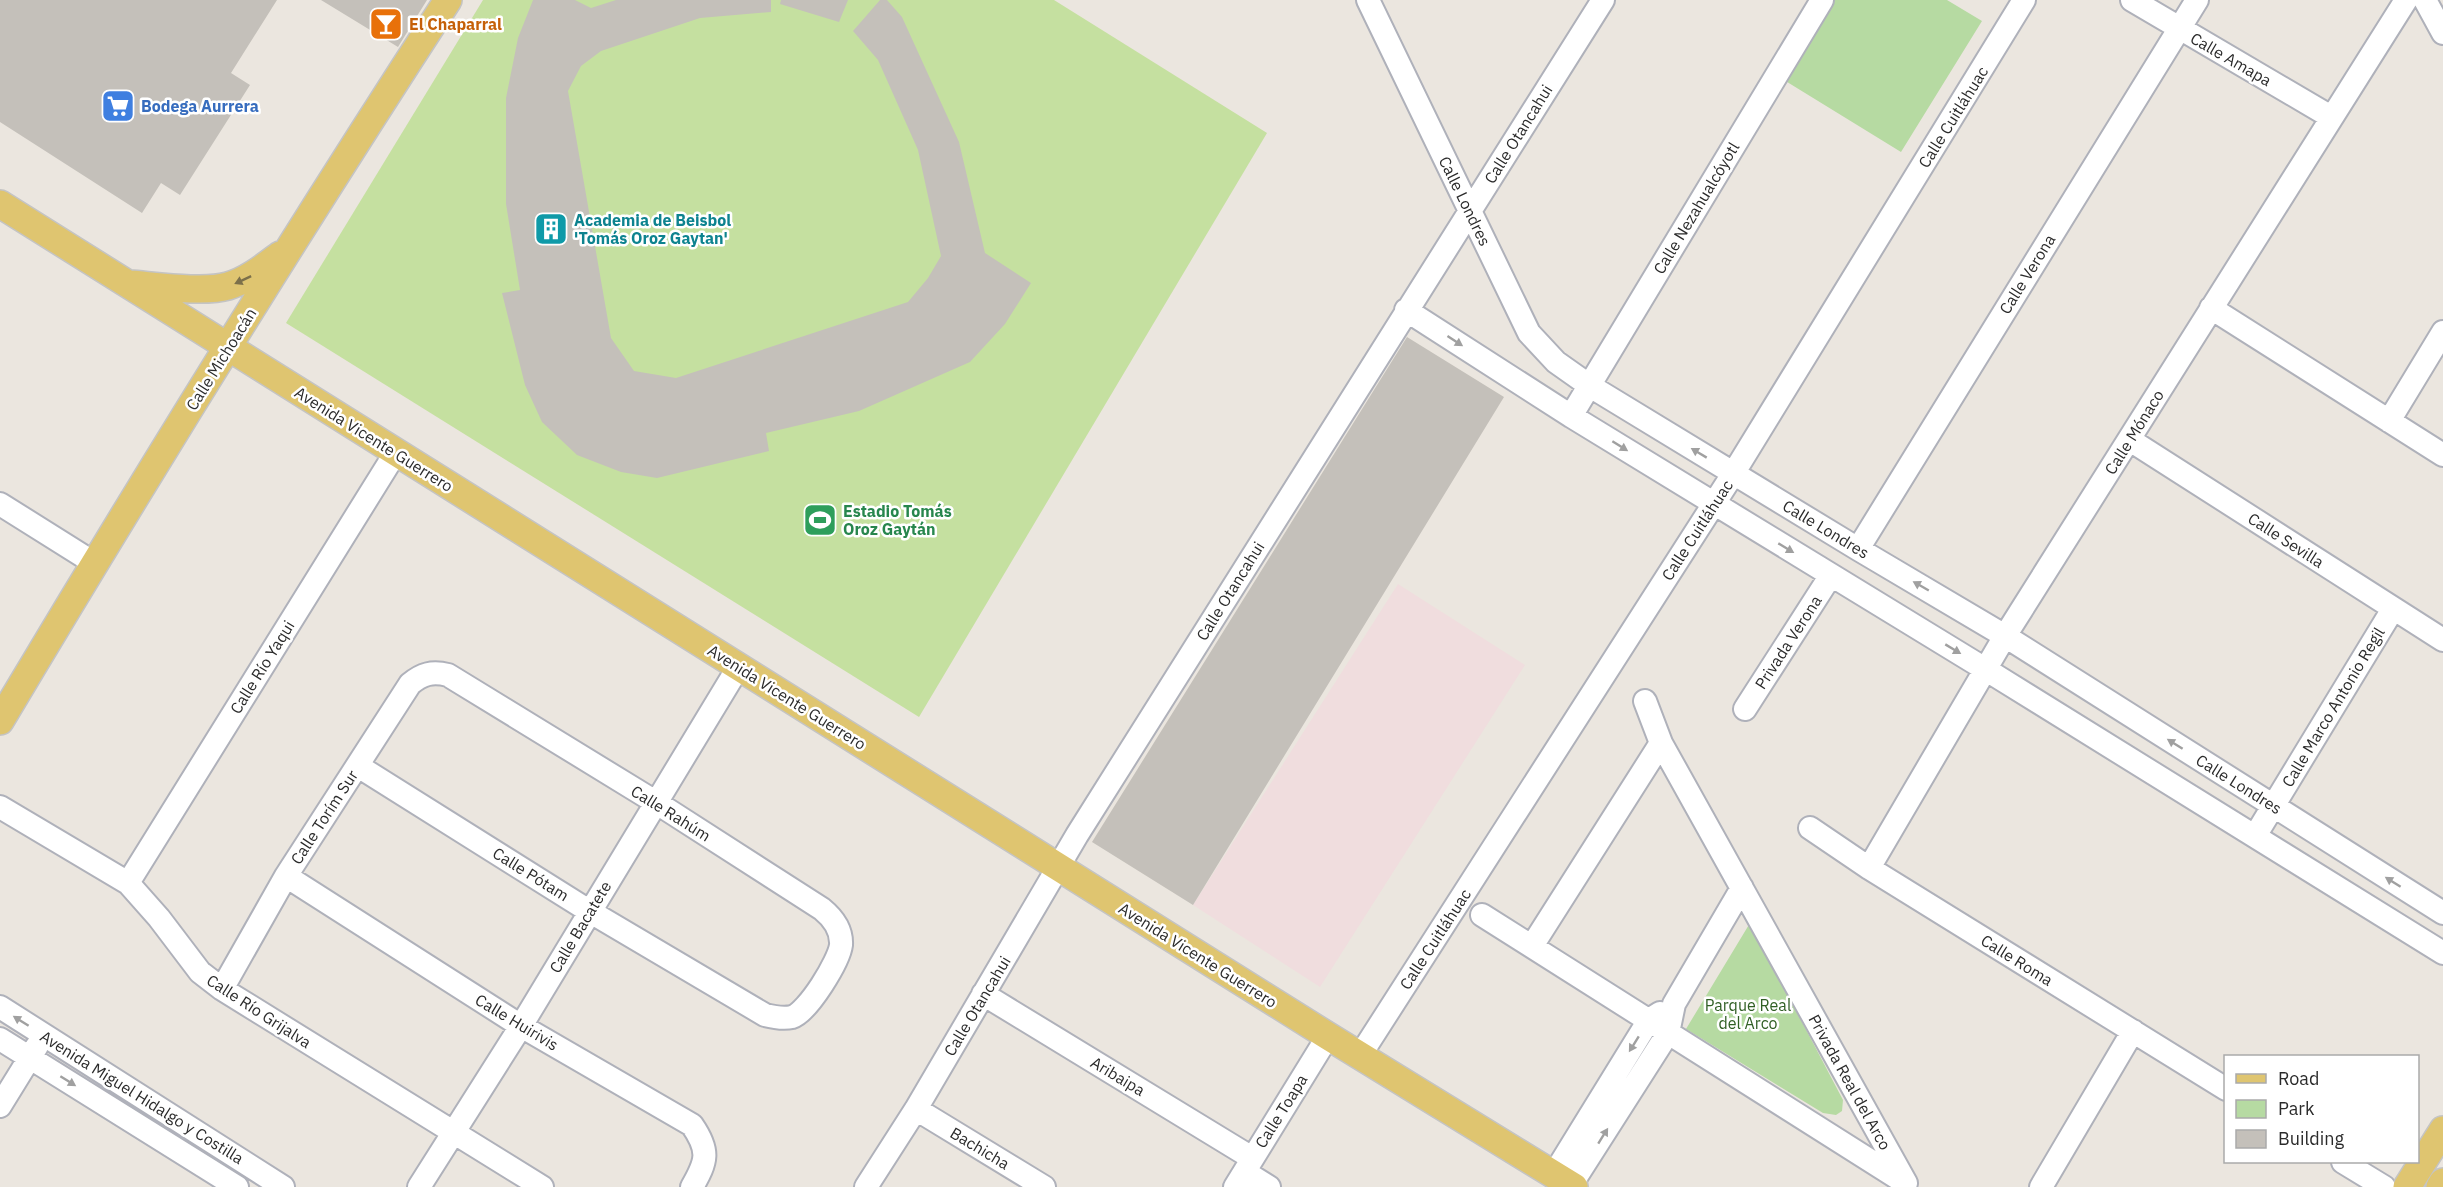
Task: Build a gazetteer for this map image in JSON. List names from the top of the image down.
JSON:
{
  "streets": {
    "main road": ["Calle Michoacán", "Avenida Vicente Guerrero"],
    "street": [
      "Calle Amapa",
      "Calle Cuitláhuac",
      "Calle Otancahui",
      "Calle Londres",
      "Calle Nezahualcóyotl",
      "Calle Verona",
      "Calle Mónaco",
      "Calle Sevilla",
      "Privada Verona",
      "Calle Río Yaqui",
      "Calle Marco Antonio Regil",
      "Calle Rahúm",
      "Calle Torím Sur",
      "Calle Pótam",
      "Calle Bacatete",
      "Calle Roma",
      "Calle Río Grijalva",
      "Calle Huirivis",
      "Aribaipa",
      "Privada Real del Arco",
      "Avenida Miguel Hidalgo y Costilla",
      "Calle Toapa",
      "Bachicha"
    ]
  },
  "crossings": [
    ["Calle Amapa", "Calle Verona"],
    ["Calle Amapa", "Calle Mónaco"],
    ["Calle Cuitláhuac", "Calle Londres"],
    ["Calle Cuitláhuac", "Avenida Vicente Guerrero"],
    ["Calle Otancahui", "Calle Londres"],
    ["Calle Otancahui", "Avenida Vicente Guerrero"],
    ["Calle Otancahui", "Aribaipa"],
    ["Calle Otancahui", "Bachicha"],
    ["Calle Londres", "Calle Nezahualcóyotl"],
    ["Calle Londres", "Calle Verona"],
    ["Calle Londres", "Calle Mónaco"],
    ["Calle Londres", "Calle Marco Antonio Regil"],
    ["Calle Michoacán", "Avenida Vicente Guerrero"],
    ["Calle Mónaco", "Calle Sevilla"],
    ["Calle Mónaco", "Calle Roma"],
    ["Avenida Vicente Guerrero", "Calle Río Yaqui"],
    ["Avenida Vicente Guerrero", "Calle Bacatete"],
    ["Avenida Vicente Guerrero", "Calle Toapa"],
    ["Calle Sevilla", "Calle Marco Antonio Regil"],
    ["Calle Río Yaqui", "Calle Río Grijalva"],
    ["Calle Rahúm", "Calle Torím Sur"],
    ["Calle Rahúm", "Calle Pótam"],
    ["Calle Rahúm", "Calle Bacatete"],
    ["Calle Torím Sur", "Calle Pótam"],
    ["Calle Torím Sur", "Calle Río Grijalva"],
    ["Calle Torím Sur", "Calle Huirivis"],
    ["Calle Pótam", "Calle Bacatete"],
    ["Calle Bacatete", "Calle Río Grijalva"],
    ["Calle Bacatete", "Calle Huirivis"],
    ["Aribaipa", "Calle Toapa"]
  ],
  "parks": ["Parque Real del Arco"],
  "places": {
    "bar": ["El Chaparral"],
    "supermarket": ["Bodega Aurrera"],
    "building": ["Academia de Beisbol 'Tomás Oroz Gaytan'"],
    "sports": ["Estadio Tomás Oroz Gaytán"]
  },
  "legend": ["Road", "Park", "Building"]
}
